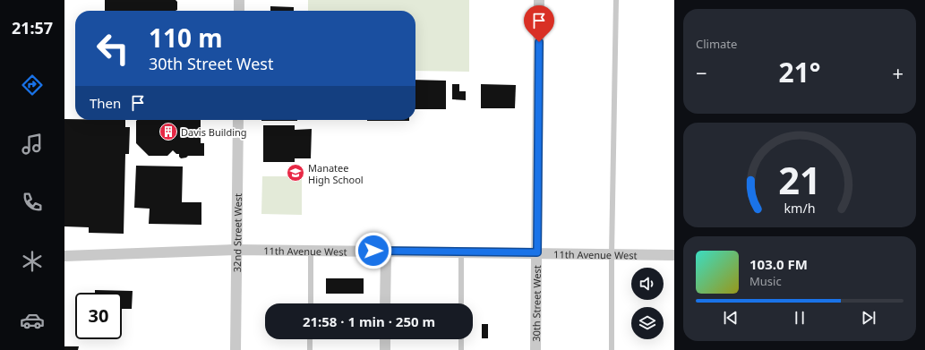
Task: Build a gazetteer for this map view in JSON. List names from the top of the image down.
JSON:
{
  "streets": {
    "street": ["32nd Street West", "11th Avenue West", "30th Street West"]
  },
  "crossings": [
    ["32nd Street West", "11th Avenue West"],
    ["11th Avenue West", "30th Street West"]
  ],
  "places": {
    "building": ["Davis Building"],
    "school or university": ["Manatee High School"]
  },
  "page": {
    "tabs": "21:57",
    "tile": "Climate",
    "turn": ["110 m", "30th Street West"],
    "heat": ["−", "21°", "+"],
    "then": "Then",
    "song": ["103.0 FM", "Music"],
    "limit": "30",
    "trip": "21:58 · 1 min · 250 m",
    "gauge": ["21", "km/h"]
  }
}
